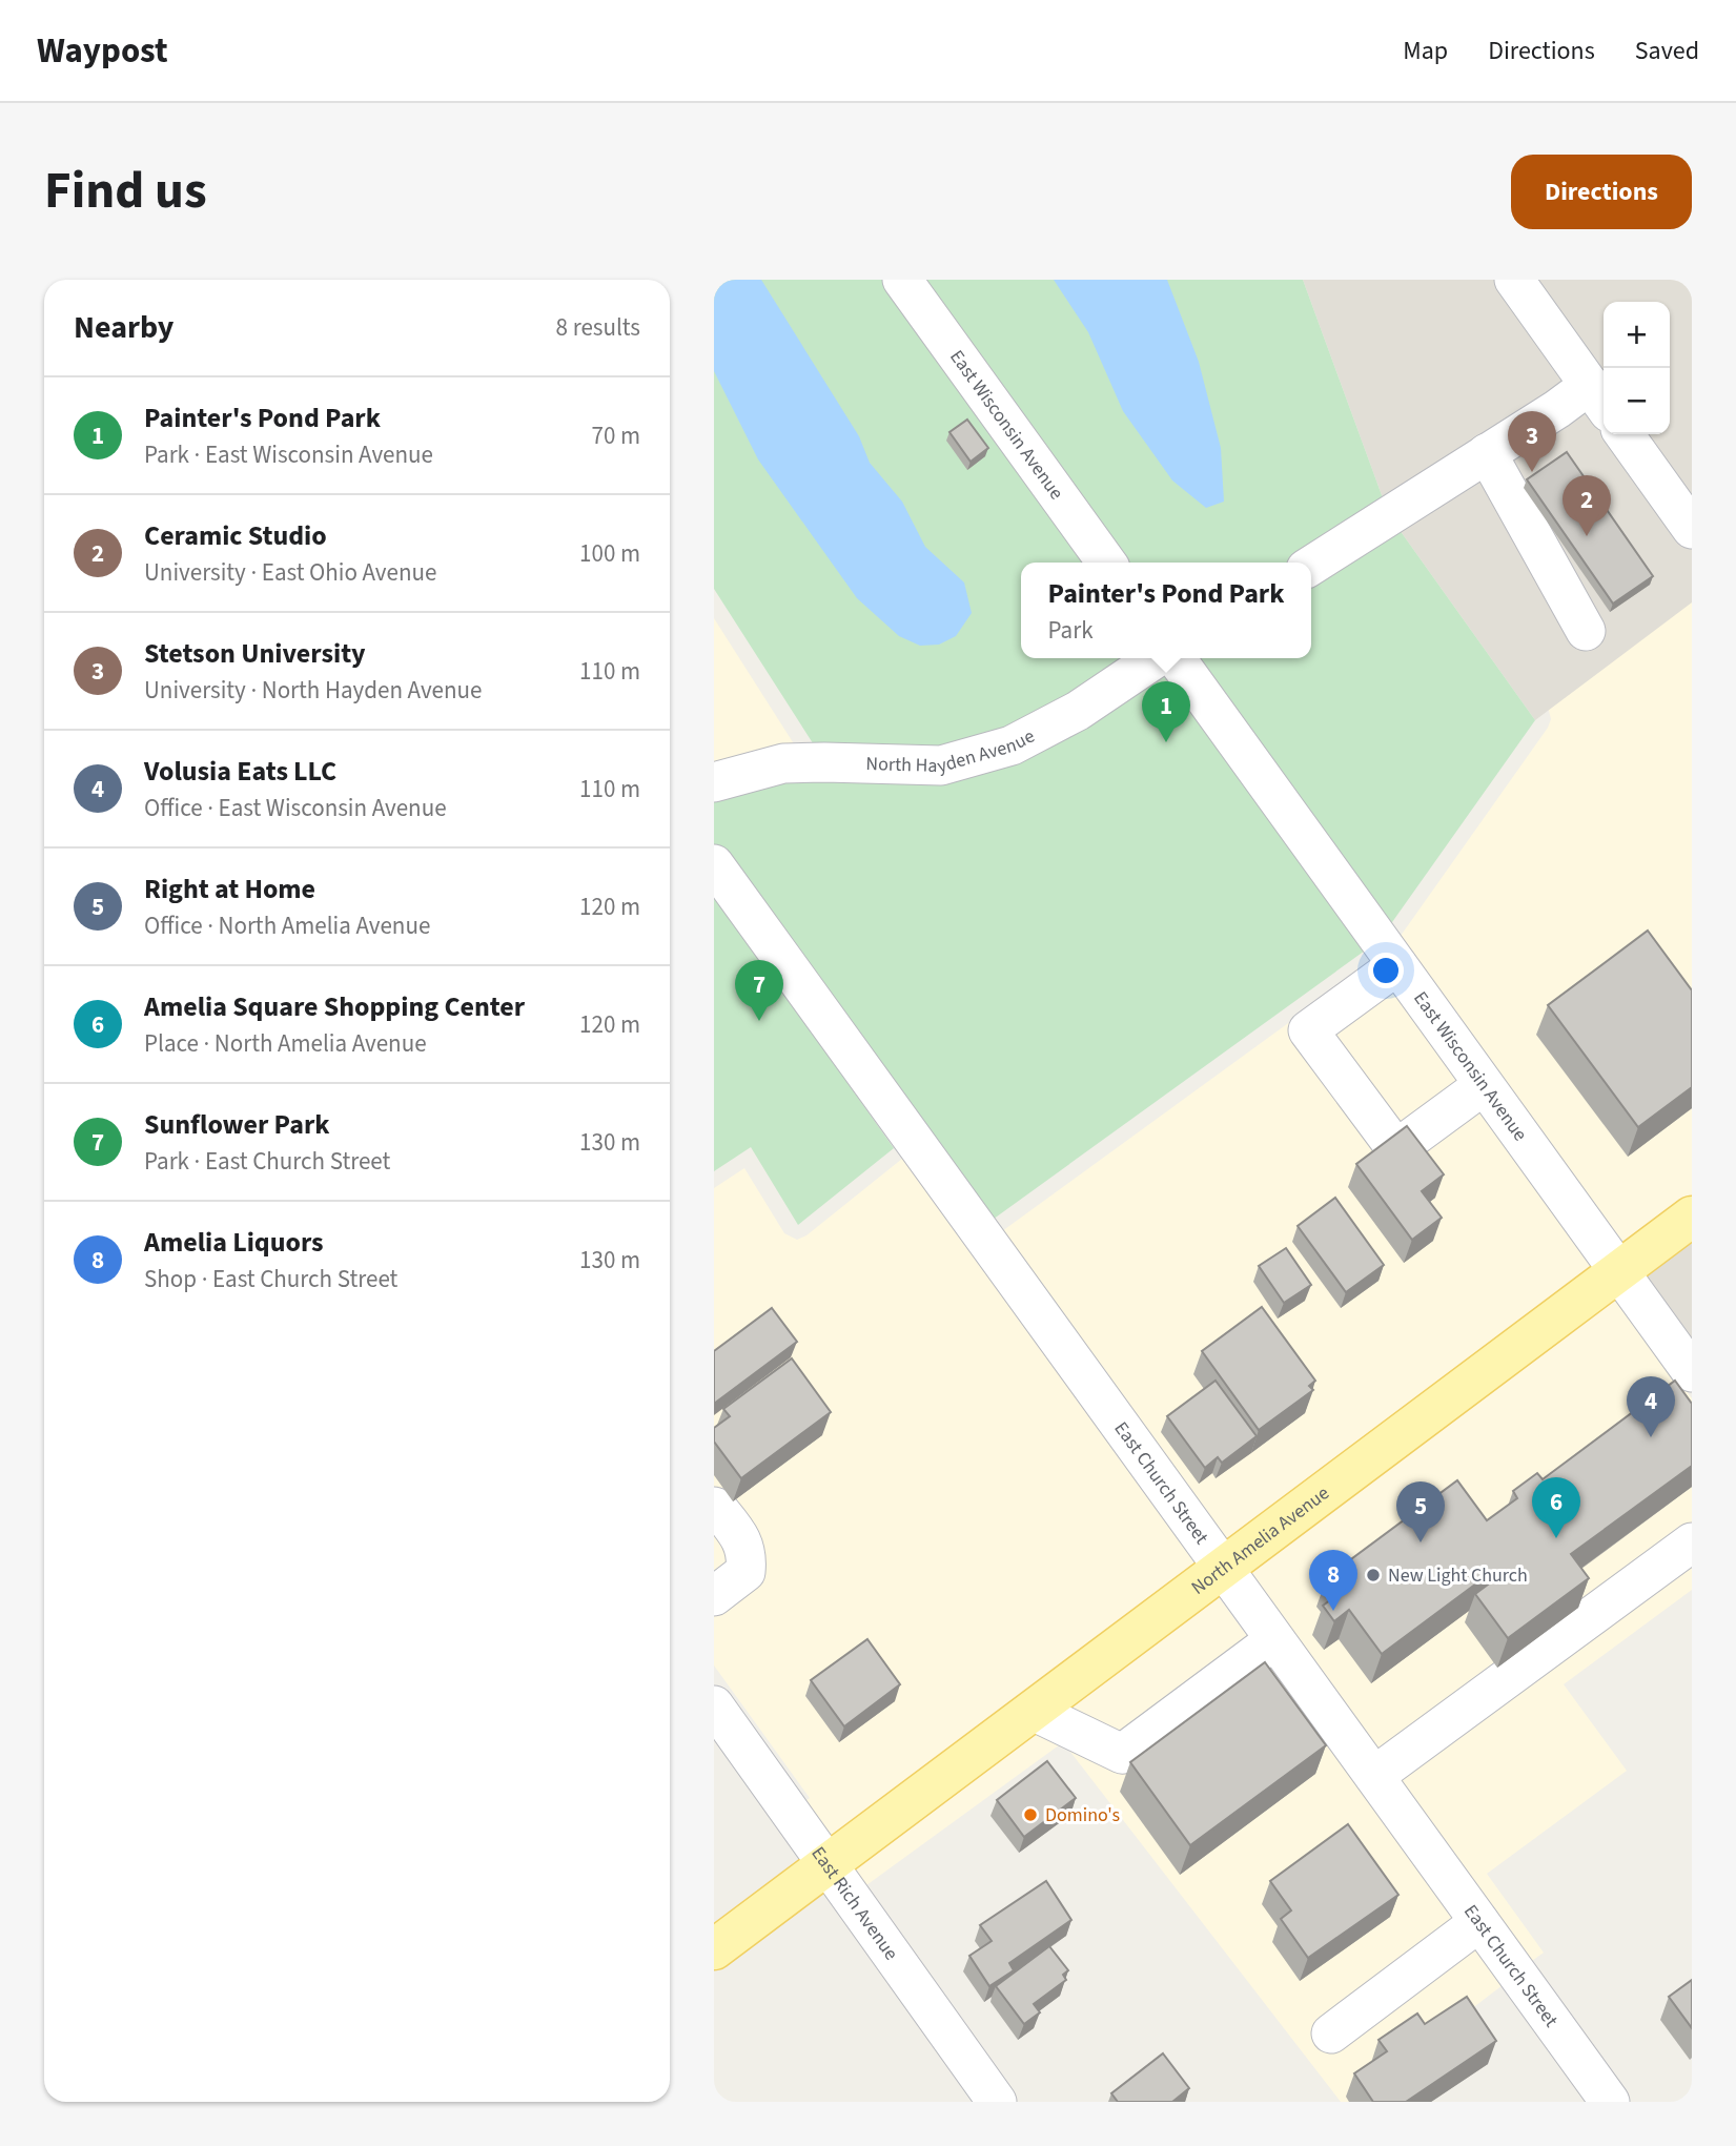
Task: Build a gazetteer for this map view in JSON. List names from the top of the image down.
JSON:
{
  "streets": {
    "main road": ["North Amelia Avenue"],
    "street": [
      "East Wisconsin Avenue",
      "North Hayden Avenue",
      "East Church Street",
      "East Rich Avenue"
    ]
  },
  "crossings": [
    ["East Wisconsin Avenue", "North Amelia Avenue"],
    ["East Church Street", "North Amelia Avenue"],
    ["North Amelia Avenue", "East Rich Avenue"]
  ],
  "places": ["New Light Church", "Domino's"],
  "page": {
    "header": "Waypost",
    "nav": ["Map", "Directions", "Saved"],
    "title": "Find us",
    "buttons": "Directions",
    "heading": ["Nearby", "8 results"],
    "map_buttons": ["+", "−"],
    "list": [
      {
        "mark": "1",
        "name": "Painter's Pond Park",
        "note": "Park · East Wisconsin Avenue",
        "value": "70 m"
      },
      {
        "mark": "2",
        "name": "Ceramic Studio",
        "note": "University · East Ohio Avenue",
        "value": "100 m"
      },
      {
        "mark": "3",
        "name": "Stetson University",
        "note": "University · North Hayden Avenue",
        "value": "110 m"
      },
      {
        "mark": "4",
        "name": "Volusia Eats LLC",
        "note": "Office · East Wisconsin Avenue",
        "value": "110 m"
      },
      {
        "mark": "5",
        "name": "Right at Home",
        "note": "Office · North Amelia Avenue",
        "value": "120 m"
      },
      {
        "mark": "6",
        "name": "Amelia Square Shopping Center",
        "note": "Place · North Amelia Avenue",
        "value": "120 m"
      },
      {
        "mark": "7",
        "name": "Sunflower Park",
        "note": "Park · East Church Street",
        "value": "130 m"
      },
      {
        "mark": "8",
        "name": "Amelia Liquors",
        "note": "Shop · East Church Street",
        "value": "130 m"
      }
    ],
    "pins": [
      "3",
      "2",
      "1",
      "7",
      "4",
      "6",
      "5",
      "8"
    ],
    "popup": ["Painter's Pond Park", "Park"]
  }
}
